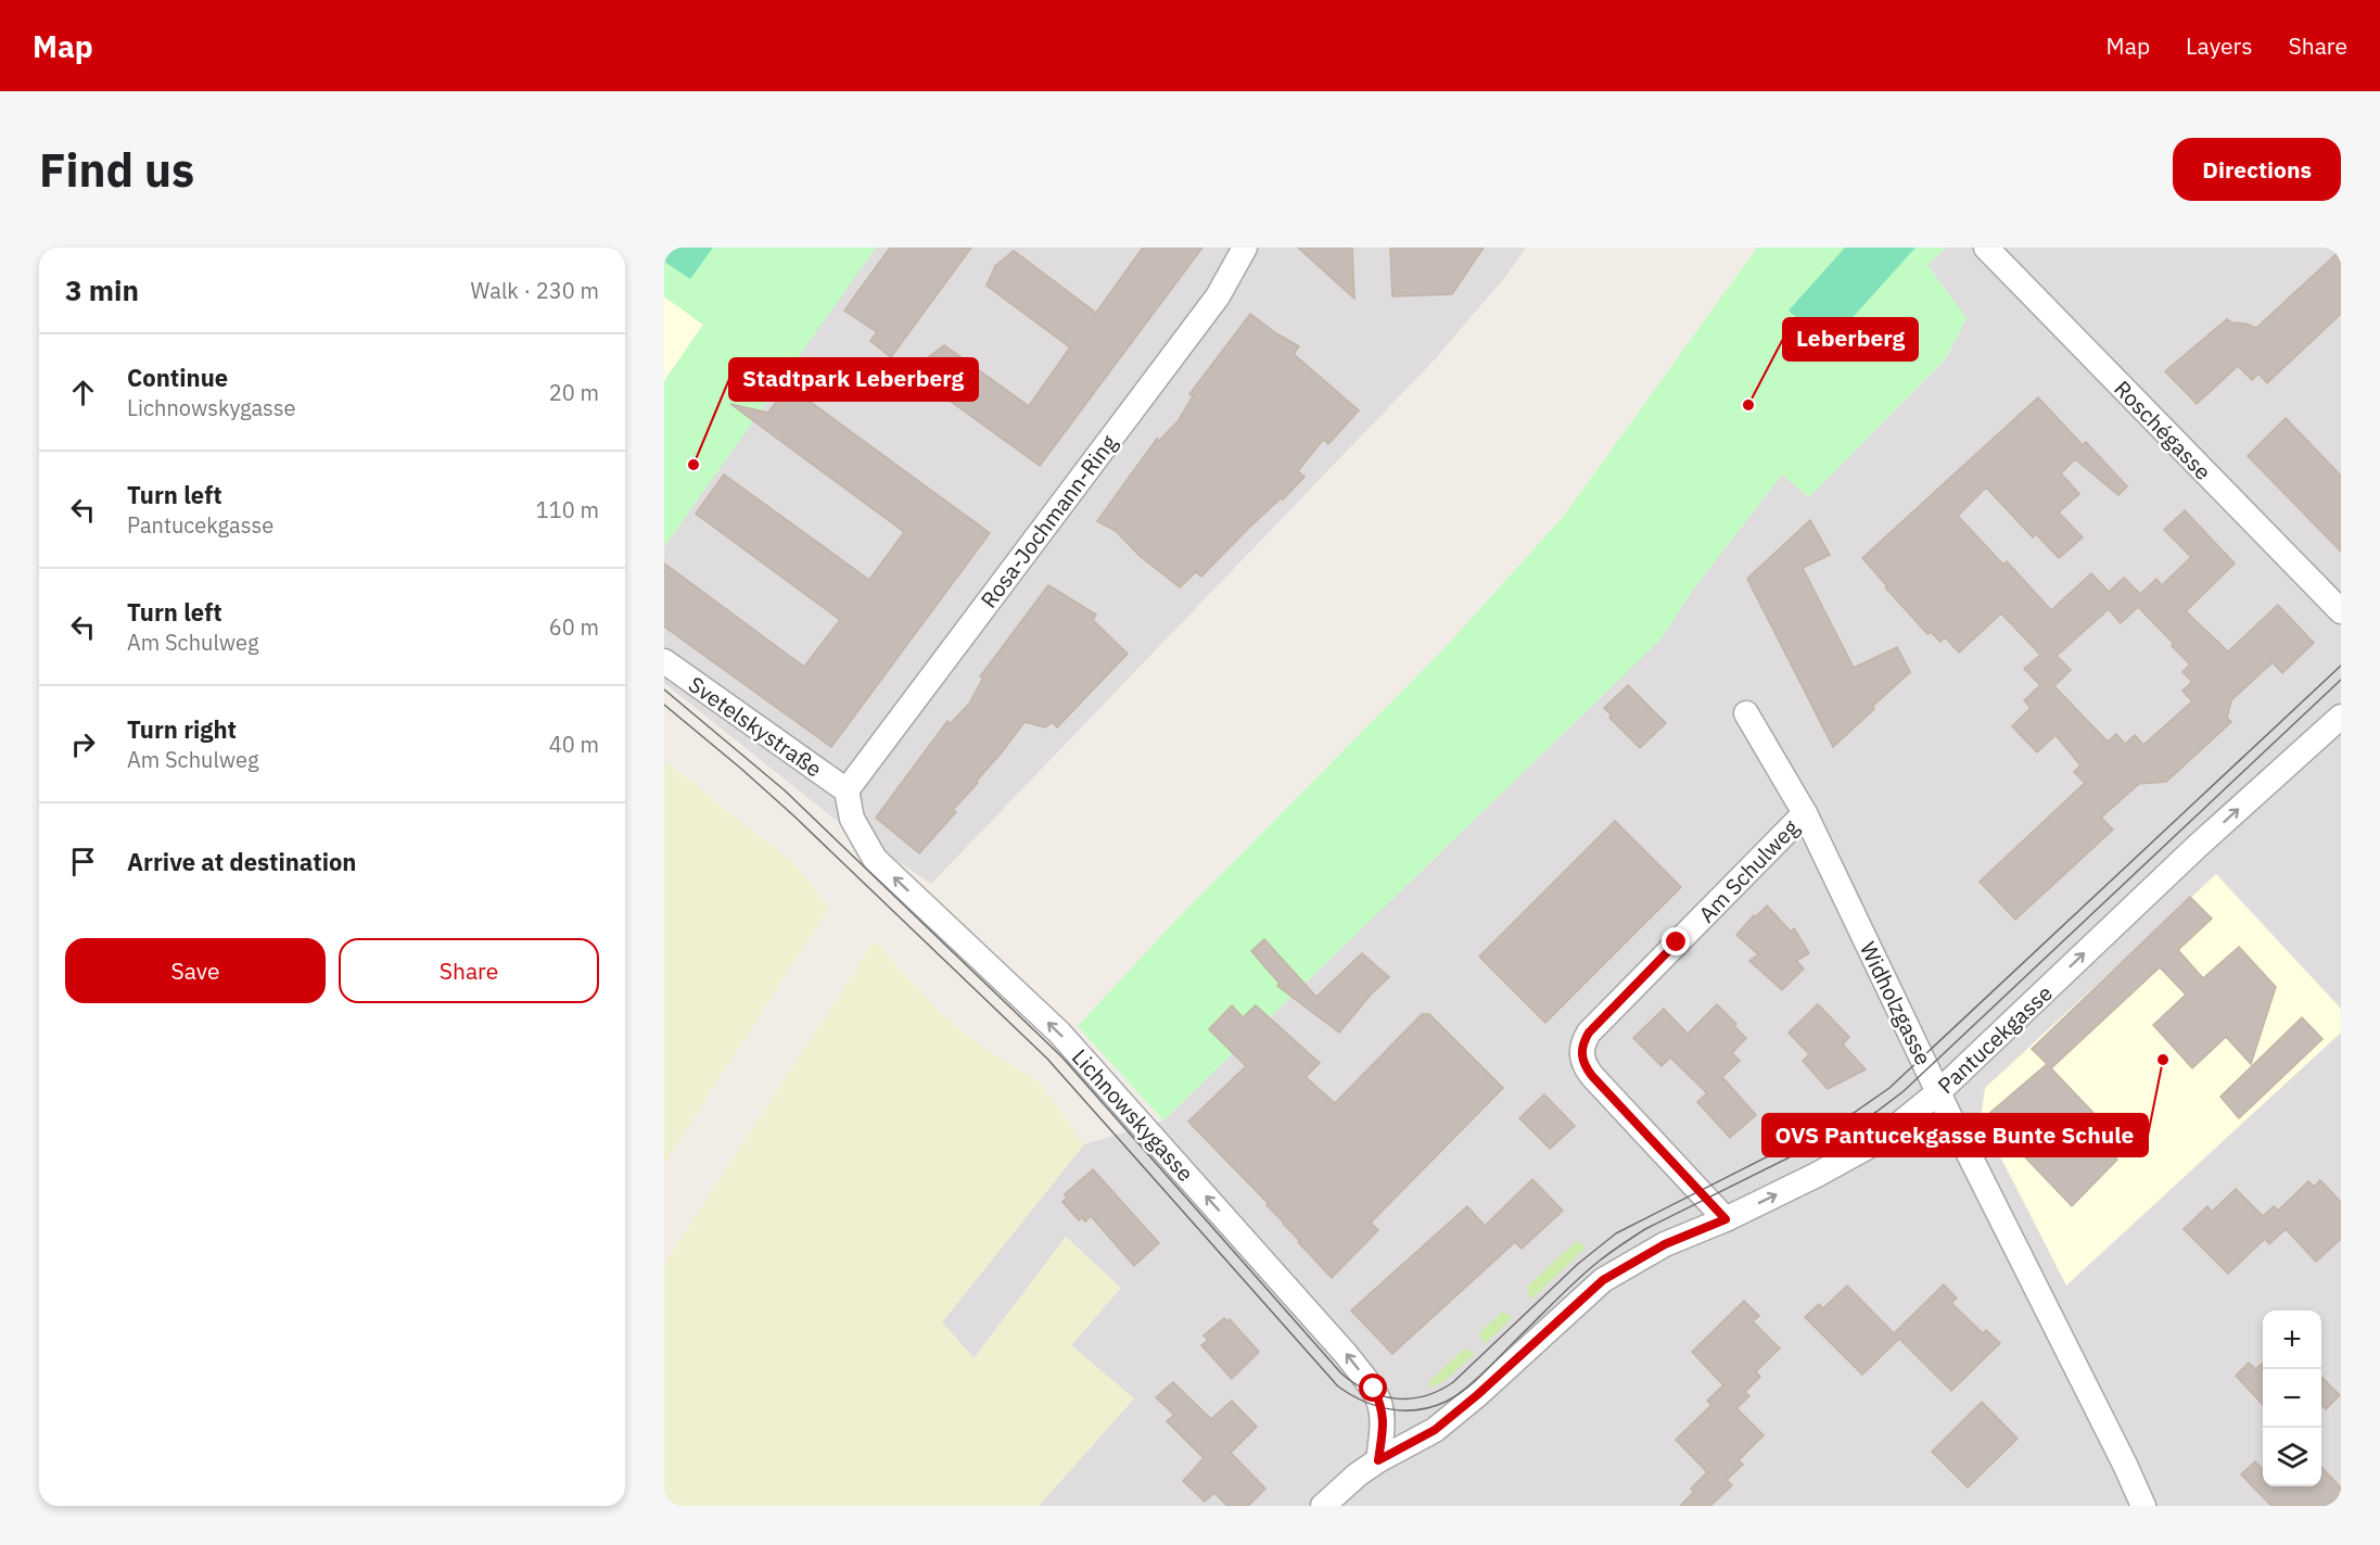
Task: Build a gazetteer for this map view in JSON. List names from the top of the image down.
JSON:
{
  "streets": {
    "street": [
      "Roschégasse",
      "Rosa-Jochmann-Ring",
      "Svetelskystraße",
      "Am Schulweg",
      "Widholzgasse",
      "Pantucekgasse",
      "Lichnowskygasse"
    ]
  },
  "crossings": [
    ["Rosa-Jochmann-Ring", "Svetelskystraße"],
    ["Rosa-Jochmann-Ring", "Lichnowskygasse"],
    ["Svetelskystraße", "Lichnowskygasse"],
    ["Am Schulweg", "Widholzgasse"],
    ["Am Schulweg", "Pantucekgasse"],
    ["Widholzgasse", "Pantucekgasse"],
    ["Pantucekgasse", "Lichnowskygasse"]
  ],
  "one_way": ["Pantucekgasse", "Lichnowskygasse"],
  "places": ["Leberberg", "Stadtpark Leberberg", "OVS Pantucekgasse Bunte Schule"],
  "page": {
    "header": "Map",
    "nav": ["Map", "Layers", "Share"],
    "buttons": [
      "Directions",
      ["Save", "Share"]
    ],
    "title": "Find us",
    "heading": ["3 min", "Walk · 230 m"],
    "list": [
      ["Continue", "Lichnowskygasse", "20 m"],
      ["Turn left", "Pantucekgasse", "110 m"],
      ["Turn left", "Am Schulweg", "60 m"],
      ["Turn right", "Am Schulweg", "40 m"],
      "Arrive at destination"
    ],
    "map_buttons": ["+", "−"]
  }
}
